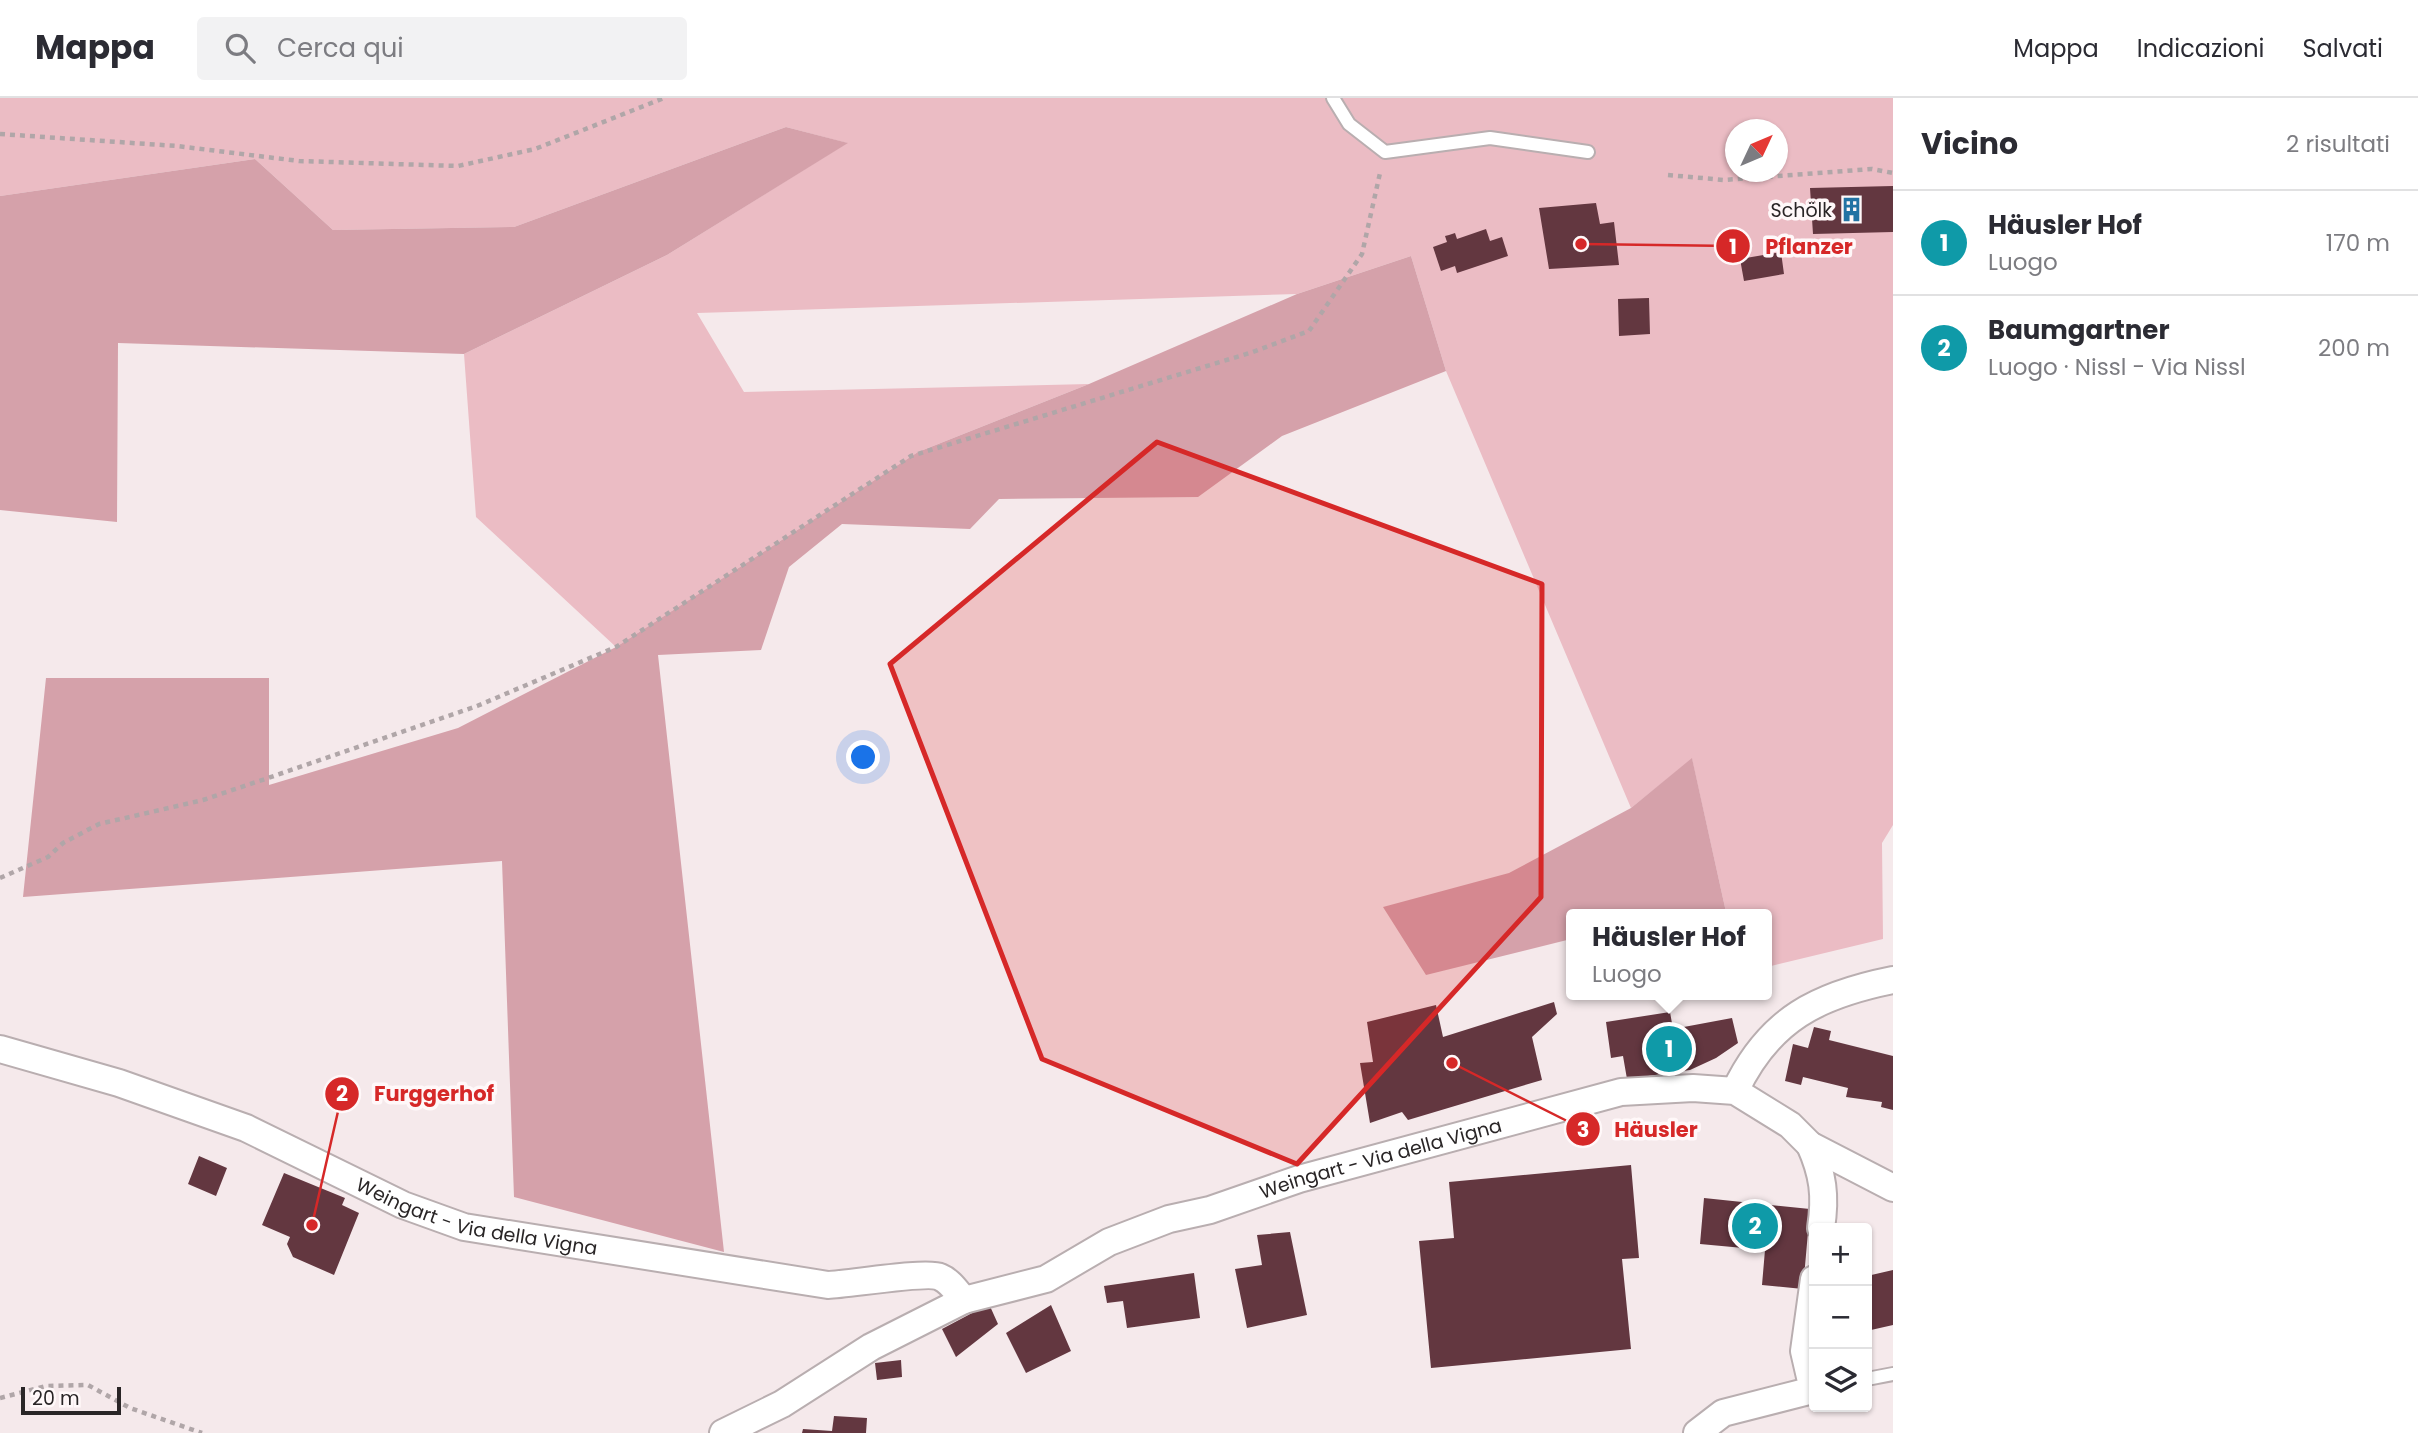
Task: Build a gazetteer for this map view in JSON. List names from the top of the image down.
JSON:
{
  "streets": {
    "street": ["Weingart - Via della Vigna"]
  },
  "places": {
    "building": ["Schölk"],
    "other": ["Pflanzer", "Häusler", "Furggerhof"]
  },
  "scale_bar": "20 m",
  "north": "top right",
  "page": {
    "header": "Mappa",
    "search": "Cerca qui",
    "nav": ["Mappa", "Indicazioni", "Salvati"],
    "heading": ["Vicino", "2 risultati"],
    "list": [
      {
        "mark": "1",
        "name": "Häusler Hof",
        "note": "Luogo",
        "value": "170 m"
      },
      {
        "mark": "2",
        "name": "Baumgartner",
        "note": "Luogo · Nissl - Via Nissl",
        "value": "200 m"
      }
    ],
    "popup": ["Häusler Hof", "Luogo"],
    "pins": ["1", "2"],
    "map_buttons": ["+", "−"],
    "scale": "20 m"
  }
}
